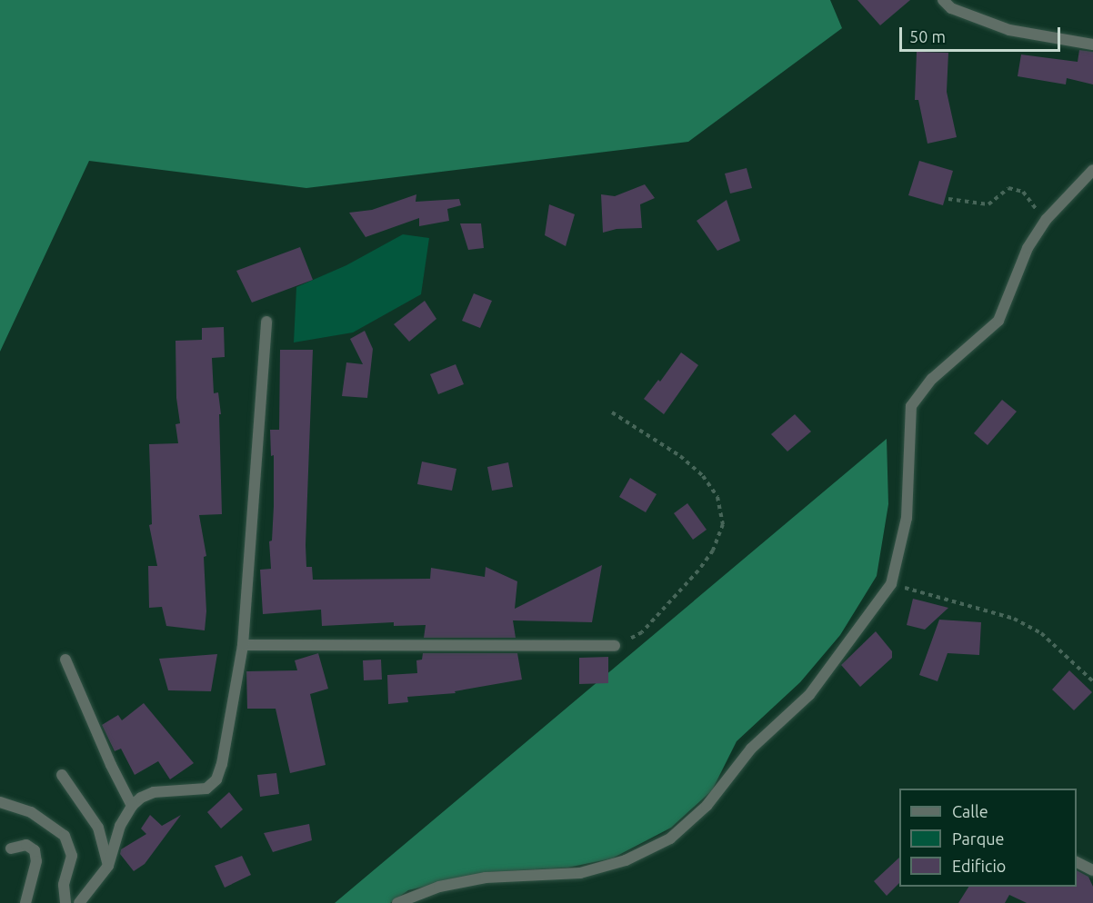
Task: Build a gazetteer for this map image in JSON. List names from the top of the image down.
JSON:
{
  "legend": ["Calle", "Parque", "Edificio"],
  "scale_bar": "50 m"
}
